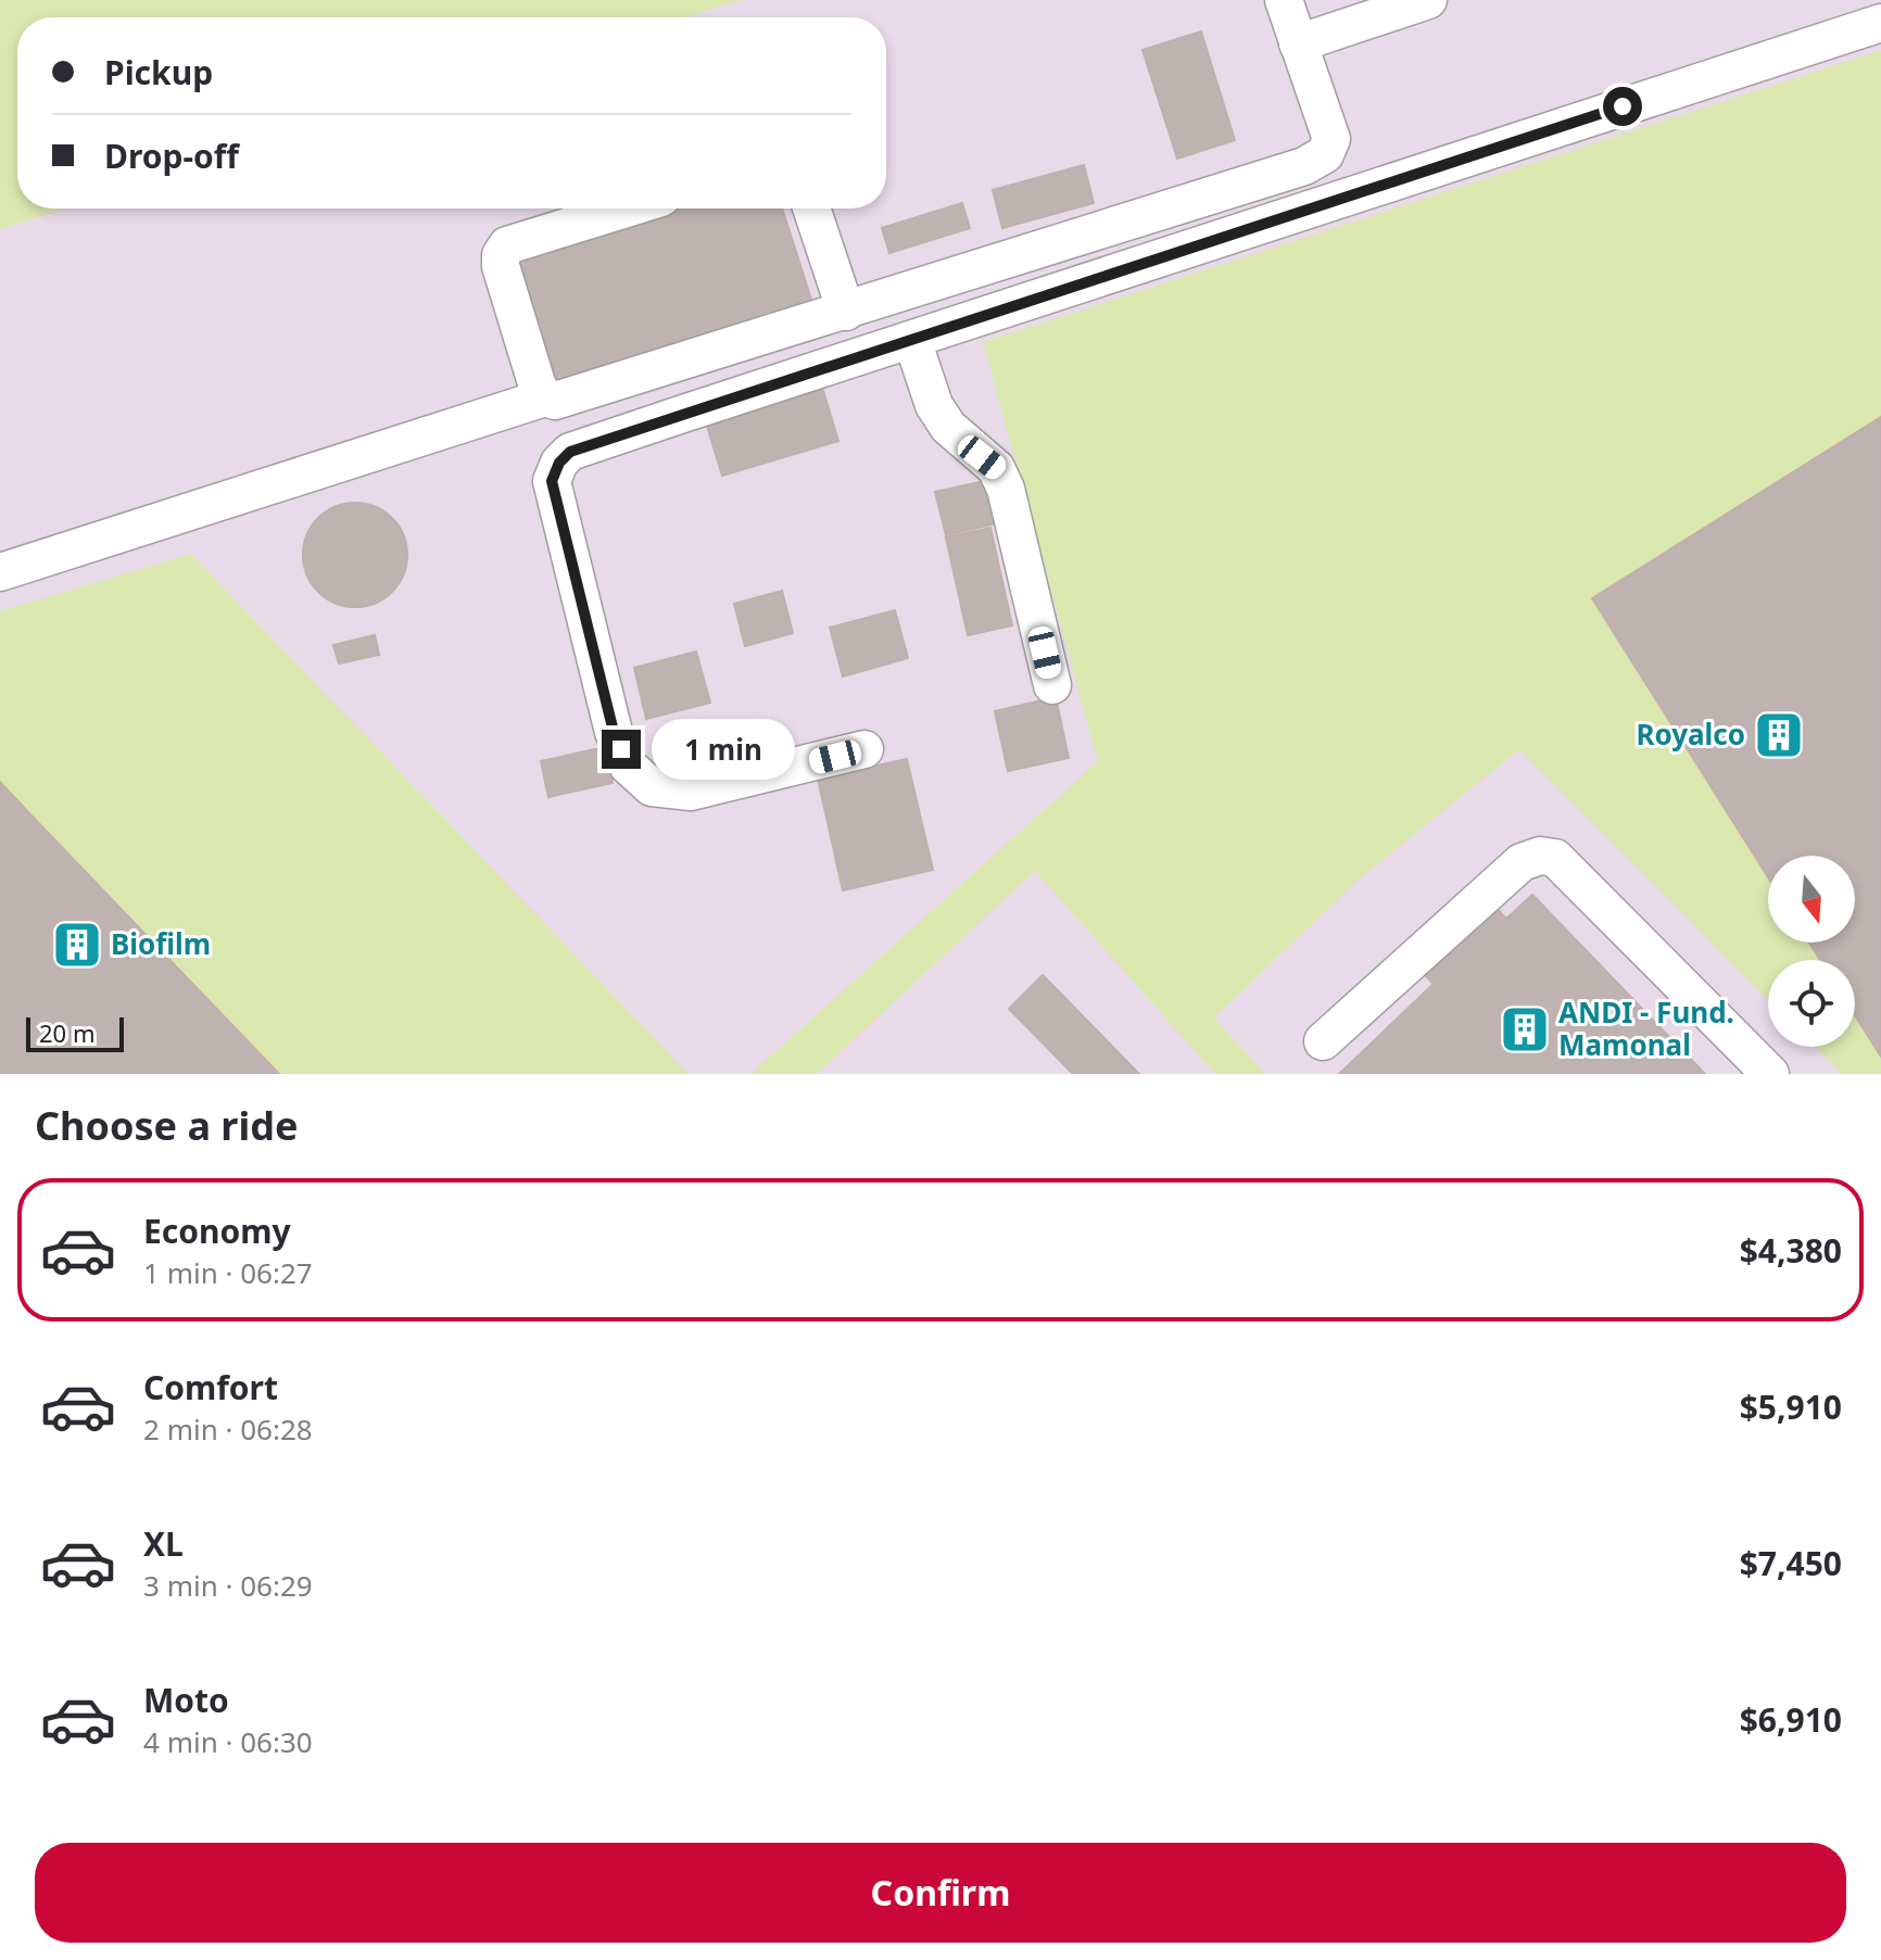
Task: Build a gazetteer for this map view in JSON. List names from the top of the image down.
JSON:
{
  "places": {
    "building": ["Royalco", "Biofilm", "ANDI - Fund. Mamonal"]
  },
  "scale_bar": "20 m",
  "north": "bottom",
  "page": {
    "banner": ["Pickup", "Drop-off"],
    "bubble": "1 min",
    "scale": "20 m",
    "heading": "Choose a ride",
    "list": [
      {
        "name": "Economy",
        "note": "1 min · 06:27",
        "value": "$4,380"
      },
      {
        "name": "Comfort",
        "note": "2 min · 06:28",
        "value": "$5,910"
      },
      {
        "name": "XL",
        "note": "3 min · 06:29",
        "value": "$7,450"
      },
      {
        "name": "Moto",
        "note": "4 min · 06:30",
        "value": "$6,910"
      }
    ],
    "buttons": "Confirm"
  }
}
